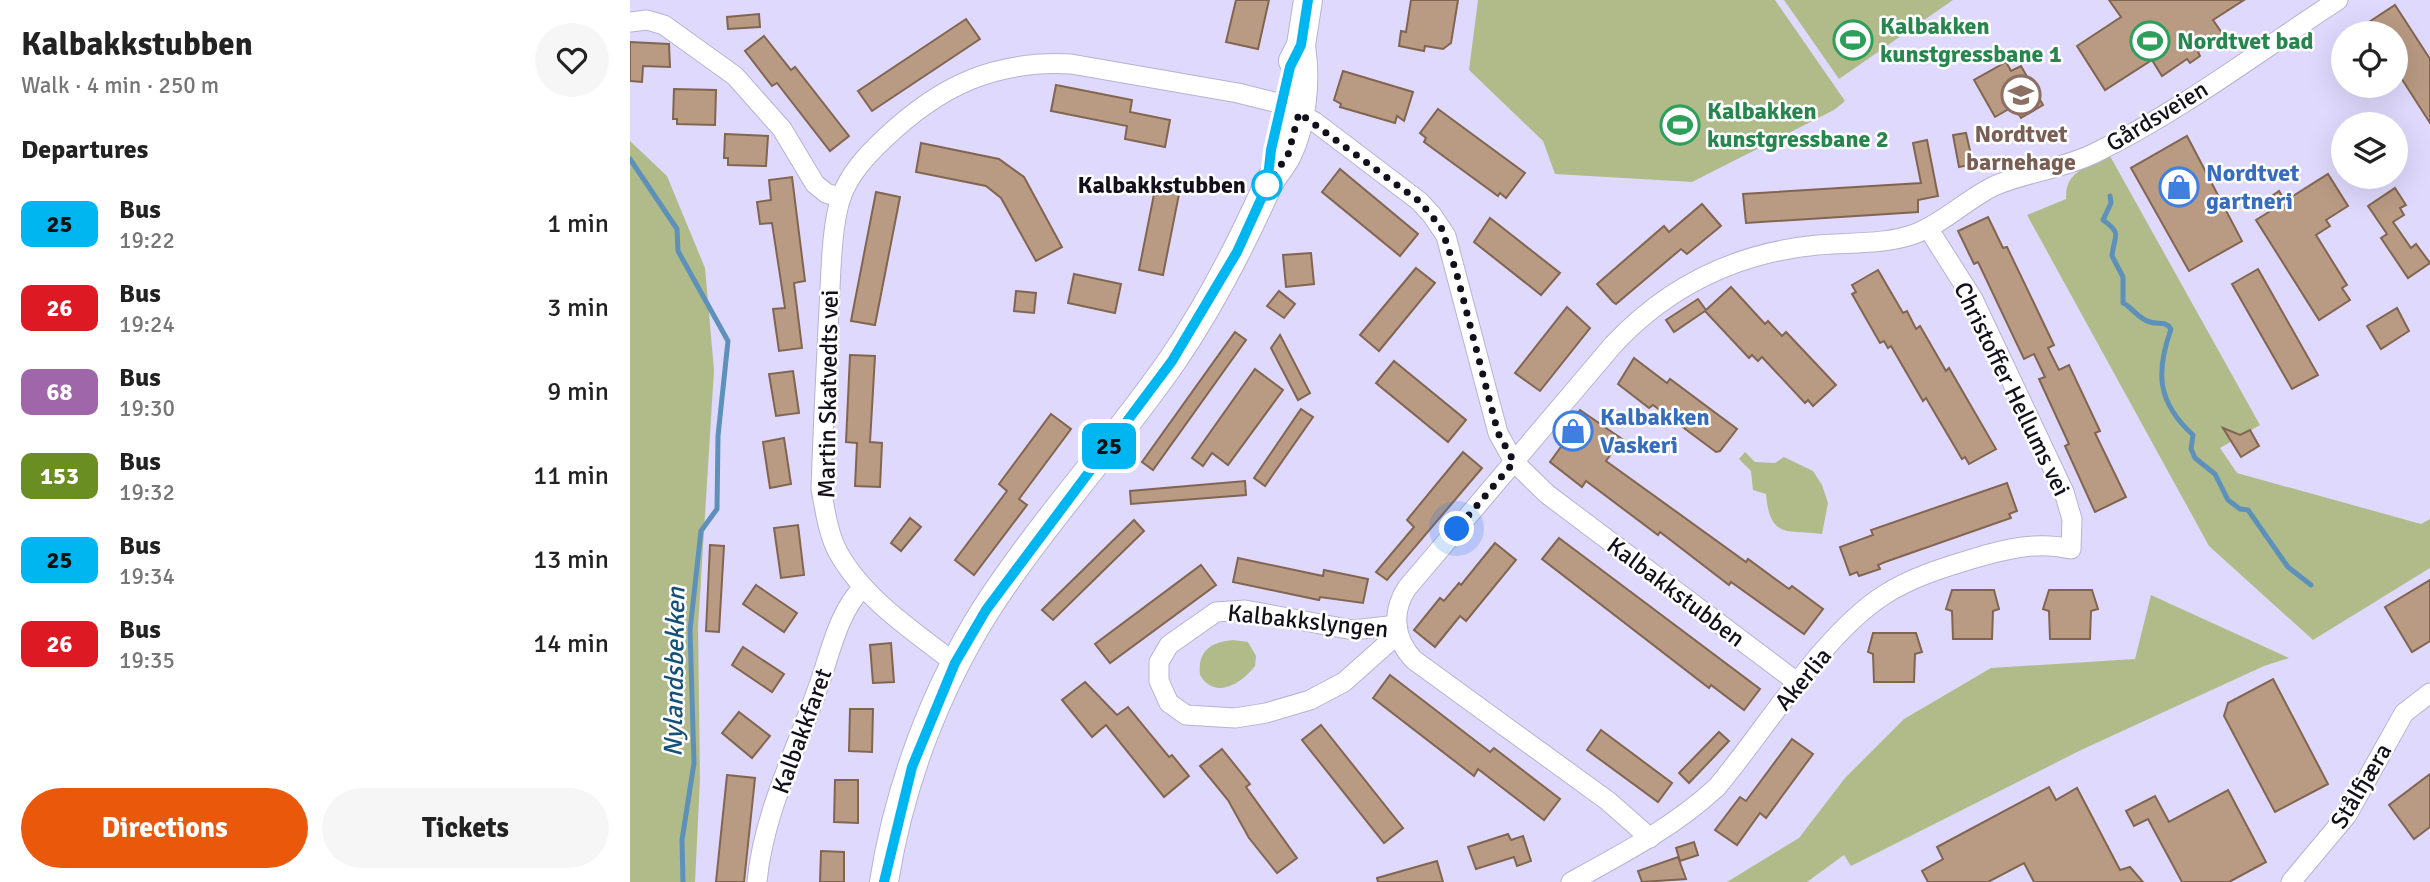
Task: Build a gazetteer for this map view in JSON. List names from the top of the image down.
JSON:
{
  "streets": {
    "street": [
      "Gårdsveien",
      "Christoffer Hellums vei",
      "Martin Skatvedts vei",
      "Kalbakkstubben",
      "Kalbakkslyngen",
      "Akerlia",
      "Kalbakkfaret",
      "Stålfjæra"
    ]
  },
  "crossings": [
    ["Gårdsveien", "Christoffer Hellums vei"],
    ["Christoffer Hellums vei", "Akerlia"],
    ["Martin Skatvedts vei", "Kalbakkstubben"],
    ["Martin Skatvedts vei", "Kalbakkfaret"],
    ["Kalbakkstubben", "Akerlia"],
    ["Kalbakkslyngen", "Akerlia"]
  ],
  "water": ["Nylandsbekken"],
  "places": {
    "sports": ["Kalbakken kunstgressbane 1", "Nordtvet bad", "Kalbakken kunstgressbane 2"],
    "school or university": ["Nordtvet barnehage"],
    "other": ["Kalbakkstubben"],
    "shop": ["Nordtvet gartneri", "Kalbakken Vaskeri"]
  },
  "lines": ["bus line 25"],
  "page": {
    "heading": [
      ["Kalbakkstubben", "Walk · 4 min · 250 m"],
      "Departures"
    ],
    "on_map": "25",
    "list": [
      {
        "mark": "25",
        "name": "Bus",
        "note": "19:22",
        "value": "1 min"
      },
      {
        "mark": "26",
        "name": "Bus",
        "note": "19:24",
        "value": "3 min"
      },
      {
        "mark": "68",
        "name": "Bus",
        "note": "19:30",
        "value": "9 min"
      },
      {
        "mark": "153",
        "name": "Bus",
        "note": "19:32",
        "value": "11 min"
      },
      {
        "mark": "25",
        "name": "Bus",
        "note": "19:34",
        "value": "13 min"
      },
      {
        "mark": "26",
        "name": "Bus",
        "note": "19:35",
        "value": "14 min"
      }
    ],
    "buttons": ["Directions", "Tickets"]
  }
}
